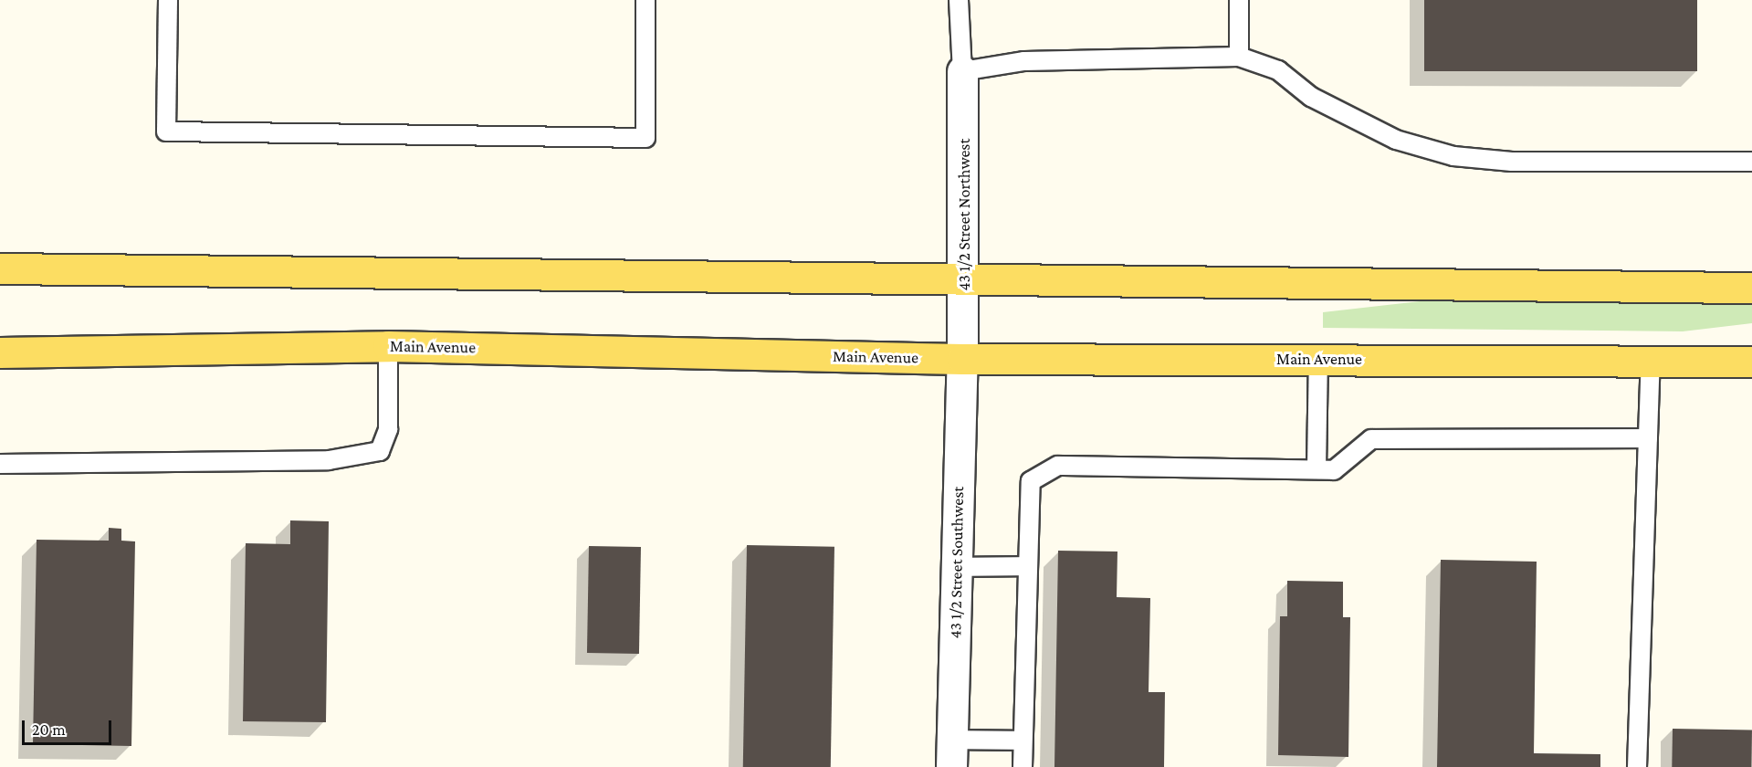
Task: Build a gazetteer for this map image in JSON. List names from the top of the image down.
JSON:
{
  "streets": {
    "main road": ["Main Avenue"],
    "street": ["43 1/2 Street Northwest", "43 1/2 Street Southwest"]
  },
  "crossings": [
    ["43 1/2 Street Northwest", "Main Avenue"],
    ["43 1/2 Street Northwest", "43 1/2 Street Southwest"],
    ["Main Avenue", "43 1/2 Street Southwest"]
  ],
  "scale_bar": "20 m"
}
